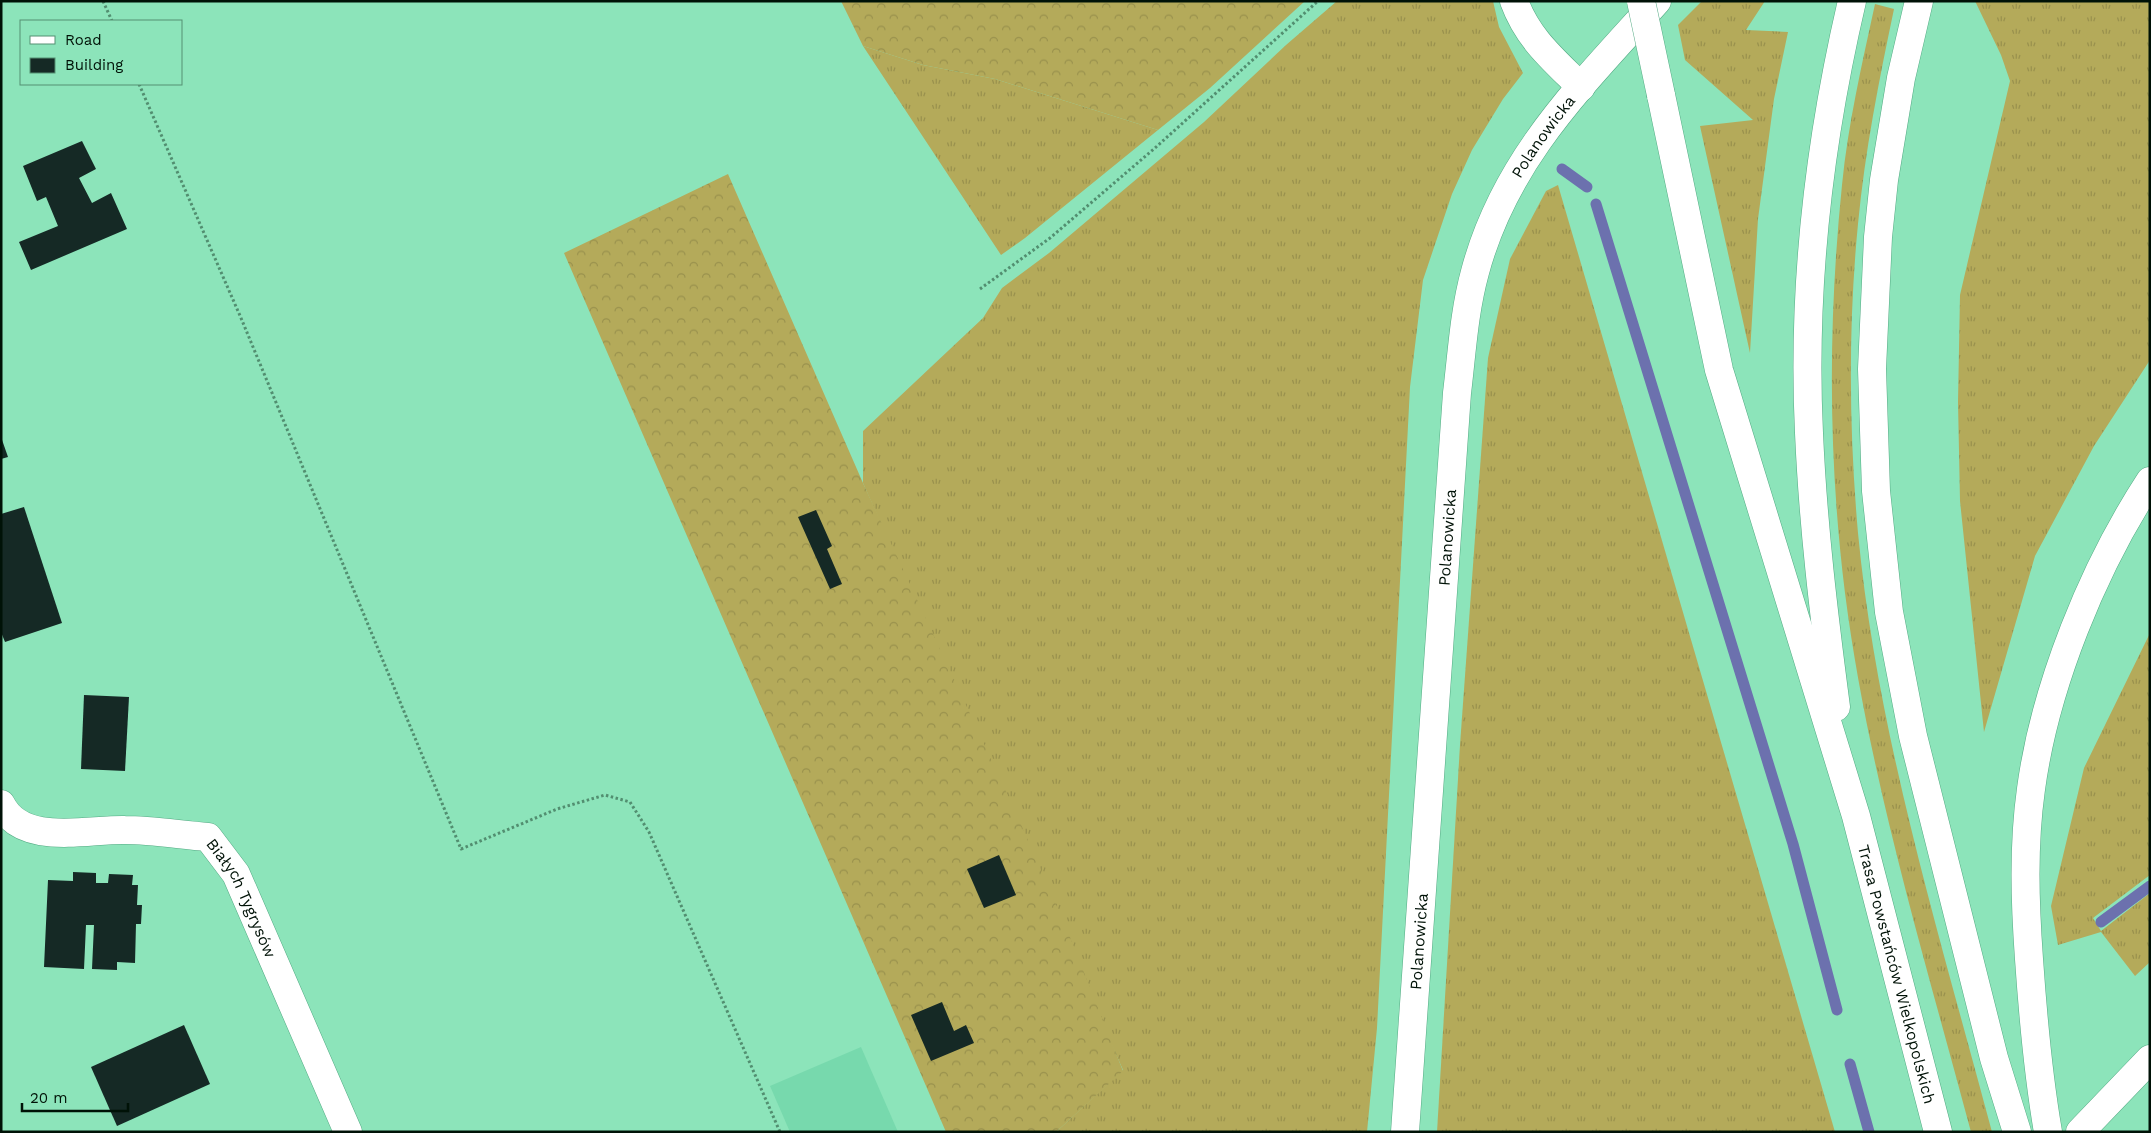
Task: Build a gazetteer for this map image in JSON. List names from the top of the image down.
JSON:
{
  "streets": {
    "main road": ["Polanowicka", "Białych Tygrysów", "Trasa Powstańców Wielkopolskich"]
  },
  "legend": ["Road", "Building"],
  "scale_bar": "20 m"
}
